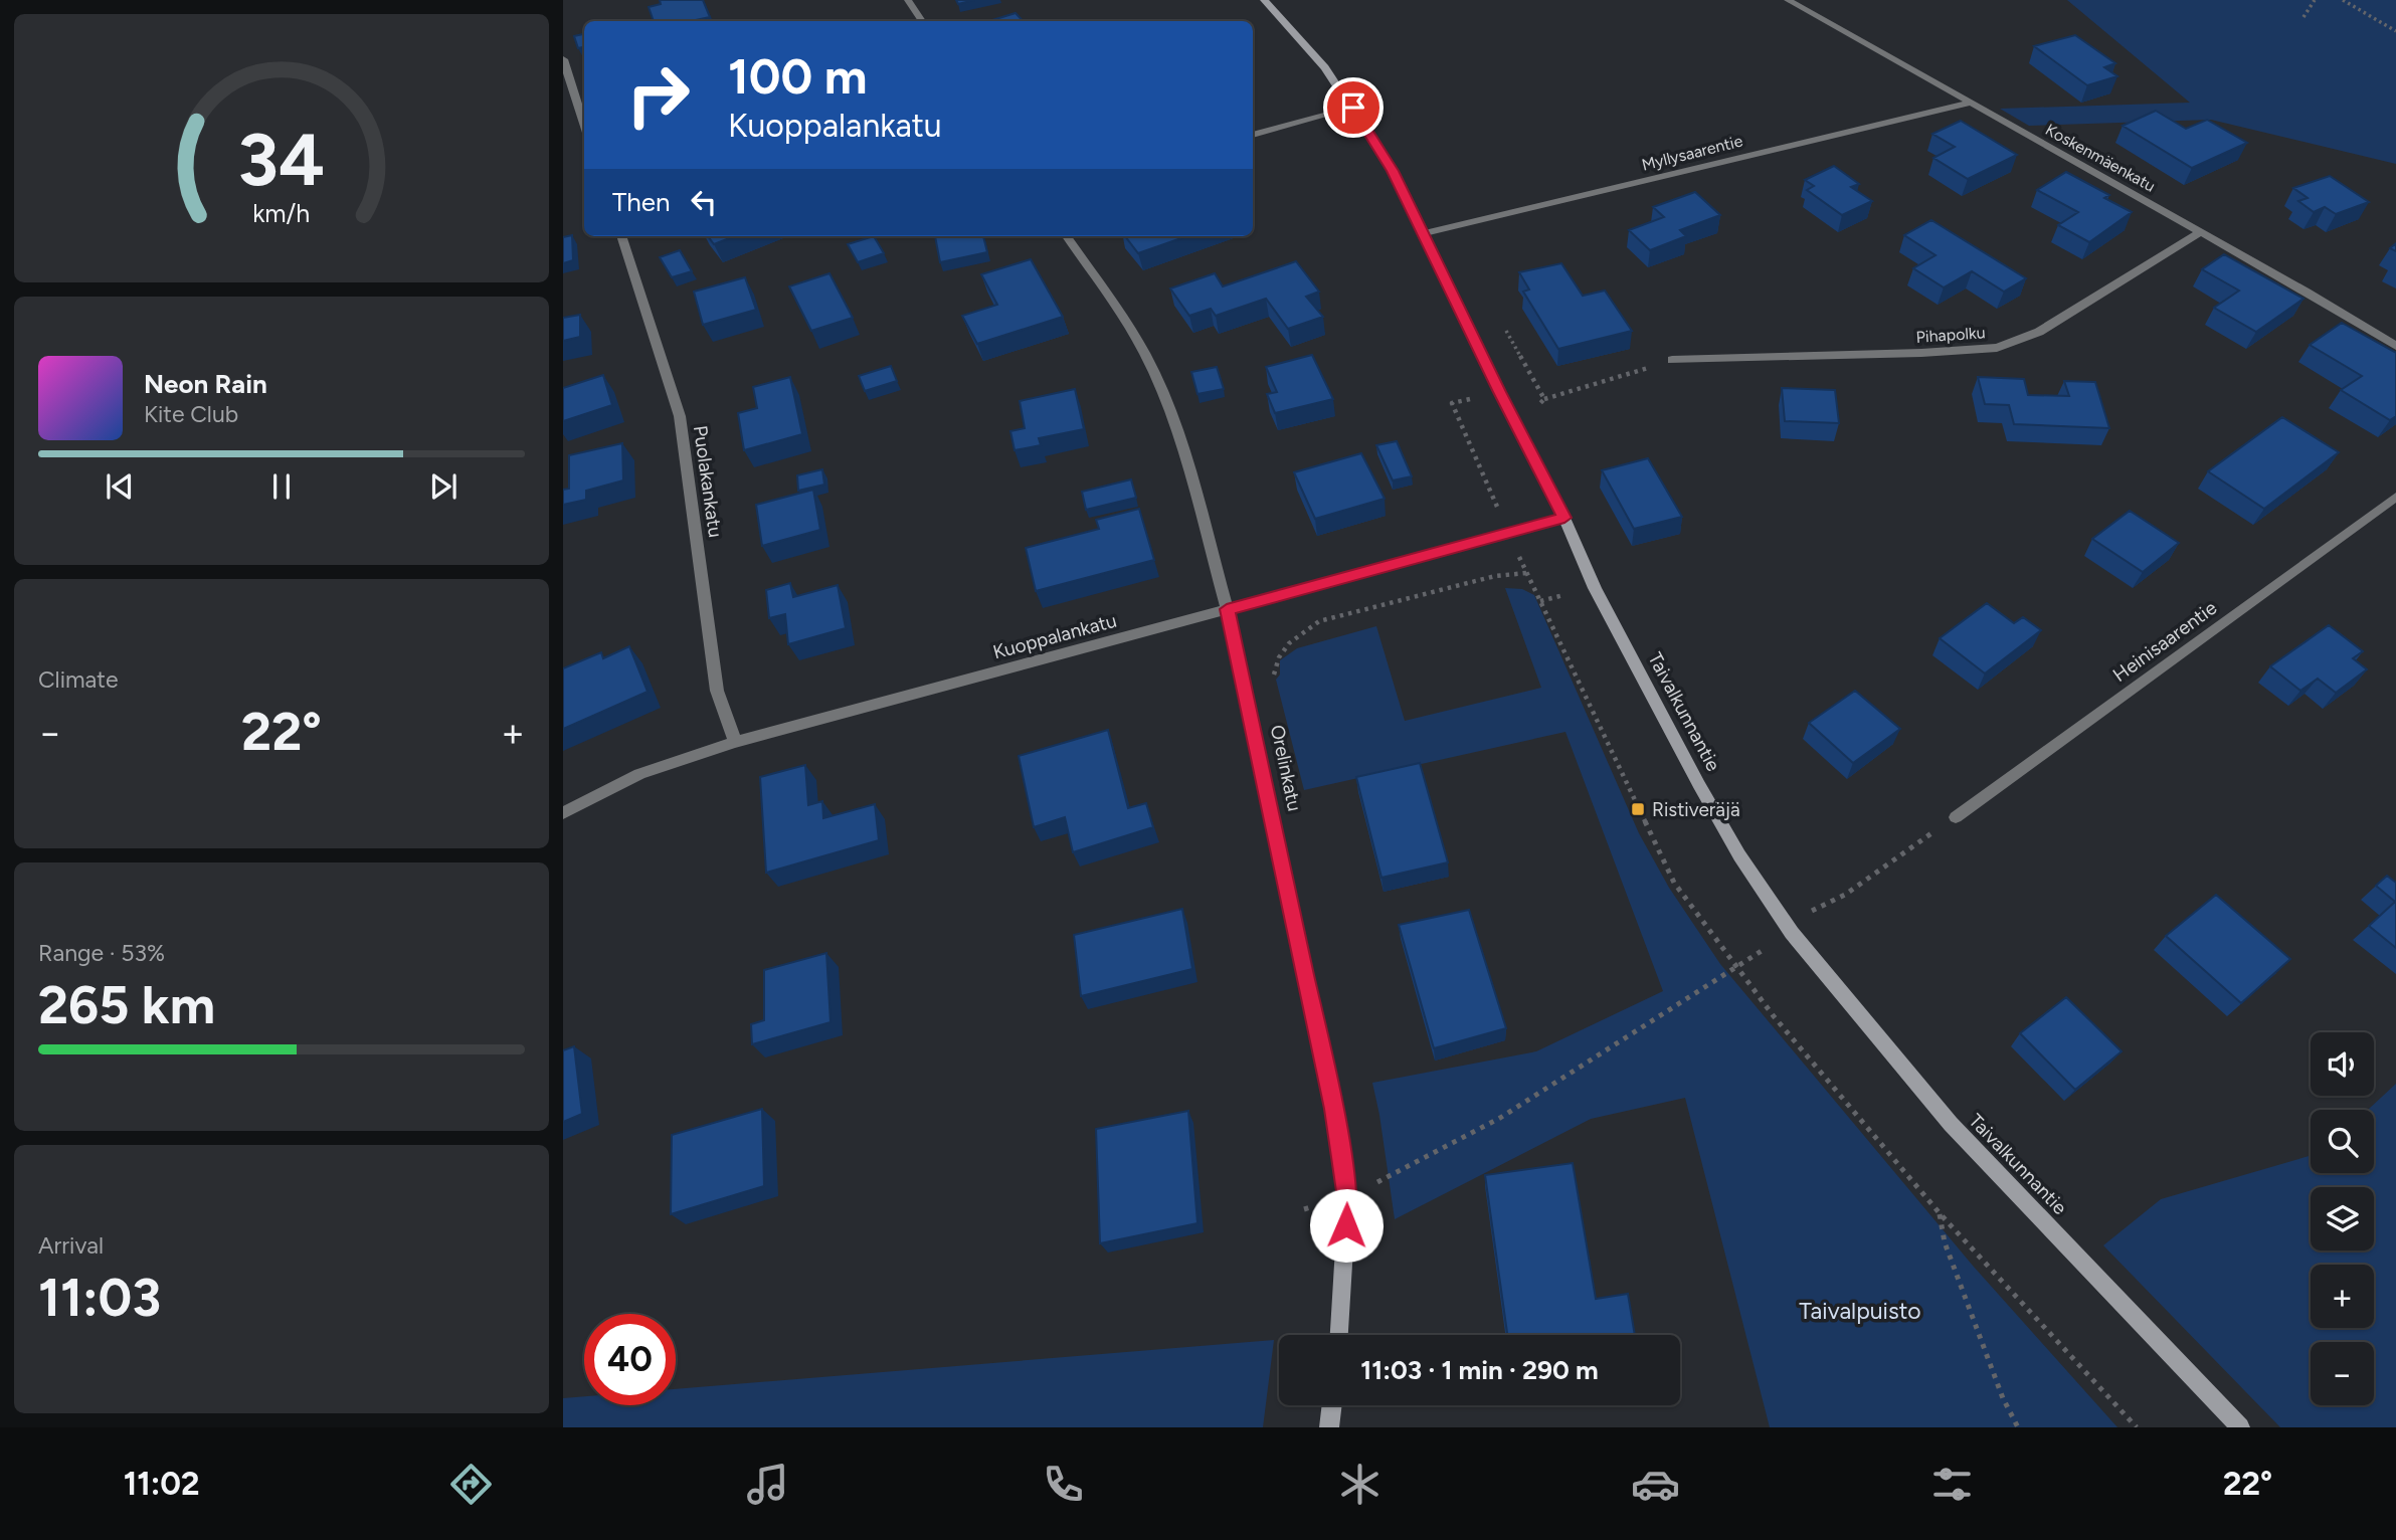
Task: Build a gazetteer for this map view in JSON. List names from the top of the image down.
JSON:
{
  "streets": {
    "street": [
      "Myllysaarentie",
      "Koskenmäenkatu",
      "Pihapolku",
      "Puolakankatu",
      "Kuoppalankatu",
      "Heinisaarentie",
      "Taivalkunnantie",
      "Orelinkatu"
    ]
  },
  "crossings": [
    ["Myllysaarentie", "Koskenmäenkatu"],
    ["Myllysaarentie", "Taivalkunnantie"],
    ["Koskenmäenkatu", "Pihapolku"],
    ["Puolakankatu", "Kuoppalankatu"],
    ["Kuoppalankatu", "Taivalkunnantie"],
    ["Kuoppalankatu", "Orelinkatu"]
  ],
  "parks": ["Taivalpuisto"],
  "places": {
    "transit": ["Ristiveräjä"]
  },
  "page": {
    "turn": ["100 m", "Kuoppalankatu"],
    "then": "Then",
    "song": ["Neon Rain", "Kite Club"],
    "tile": [
      "Climate",
      ["Range · 53%", "265 km"],
      ["Arrival", "11:03"]
    ],
    "heat": ["−", "22°", "+"],
    "map_buttons": ["+", "−"],
    "limit": "40",
    "trip": "11:03 · 1 min · 290 m",
    "tabs": ["11:02", "22°"],
    "gauge": ["34", "km/h"]
  }
}
